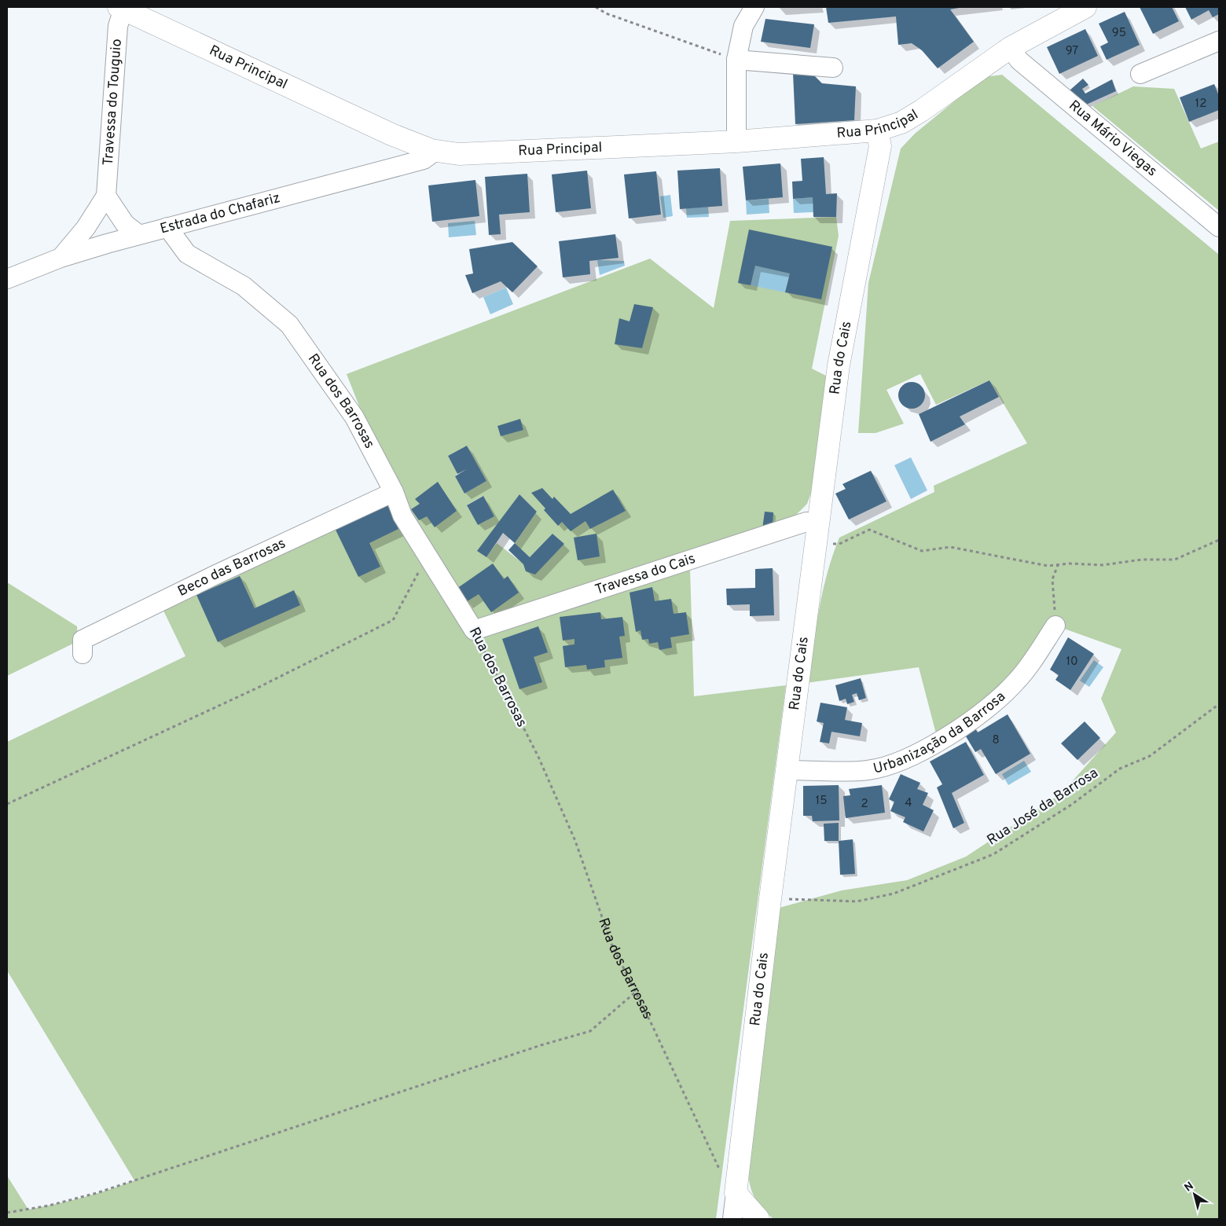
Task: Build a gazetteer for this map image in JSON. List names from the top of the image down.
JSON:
{
  "streets": {
    "street": [
      "Rua Principal",
      "Travessa do Touguio",
      "Rua Mário Viegas",
      "Estrada do Chafariz",
      "Rua do Cais",
      "Rua dos Barrosas",
      "Beco das Barrosas",
      "Travessa do Cais",
      "Urbanização da Barrosa"
    ],
    "path": ["Rua José da Barrosa"]
  },
  "crossings": [
    ["Rua Principal", "Travessa do Touguio"],
    ["Rua Principal", "Rua Mário Viegas"],
    ["Rua Principal", "Estrada do Chafariz"],
    ["Rua Principal", "Rua do Cais"],
    ["Travessa do Touguio", "Estrada do Chafariz"],
    ["Estrada do Chafariz", "Rua dos Barrosas"],
    ["Rua do Cais", "Rua dos Barrosas"],
    ["Rua do Cais", "Travessa do Cais"],
    ["Rua do Cais", "Urbanização da Barrosa"],
    ["Rua do Cais", "Rua José da Barrosa"],
    ["Rua dos Barrosas", "Beco das Barrosas"],
    ["Rua dos Barrosas", "Travessa do Cais"]
  ],
  "house_numbers": [
    "95",
    "97",
    "12",
    "10",
    "8",
    "15",
    "4",
    "2"
  ],
  "north": "top left"
}
